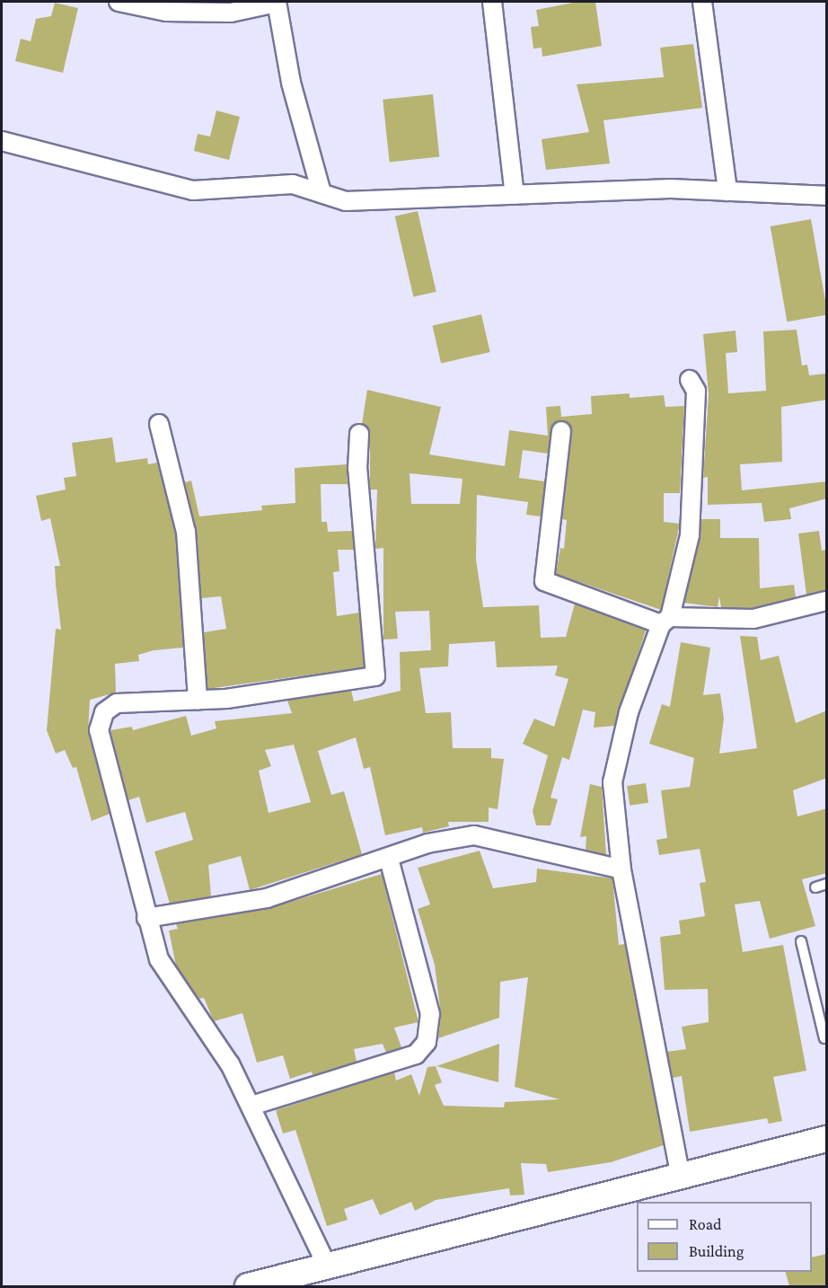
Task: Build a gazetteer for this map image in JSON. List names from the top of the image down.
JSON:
{
  "legend": ["Road", "Building"]
}
